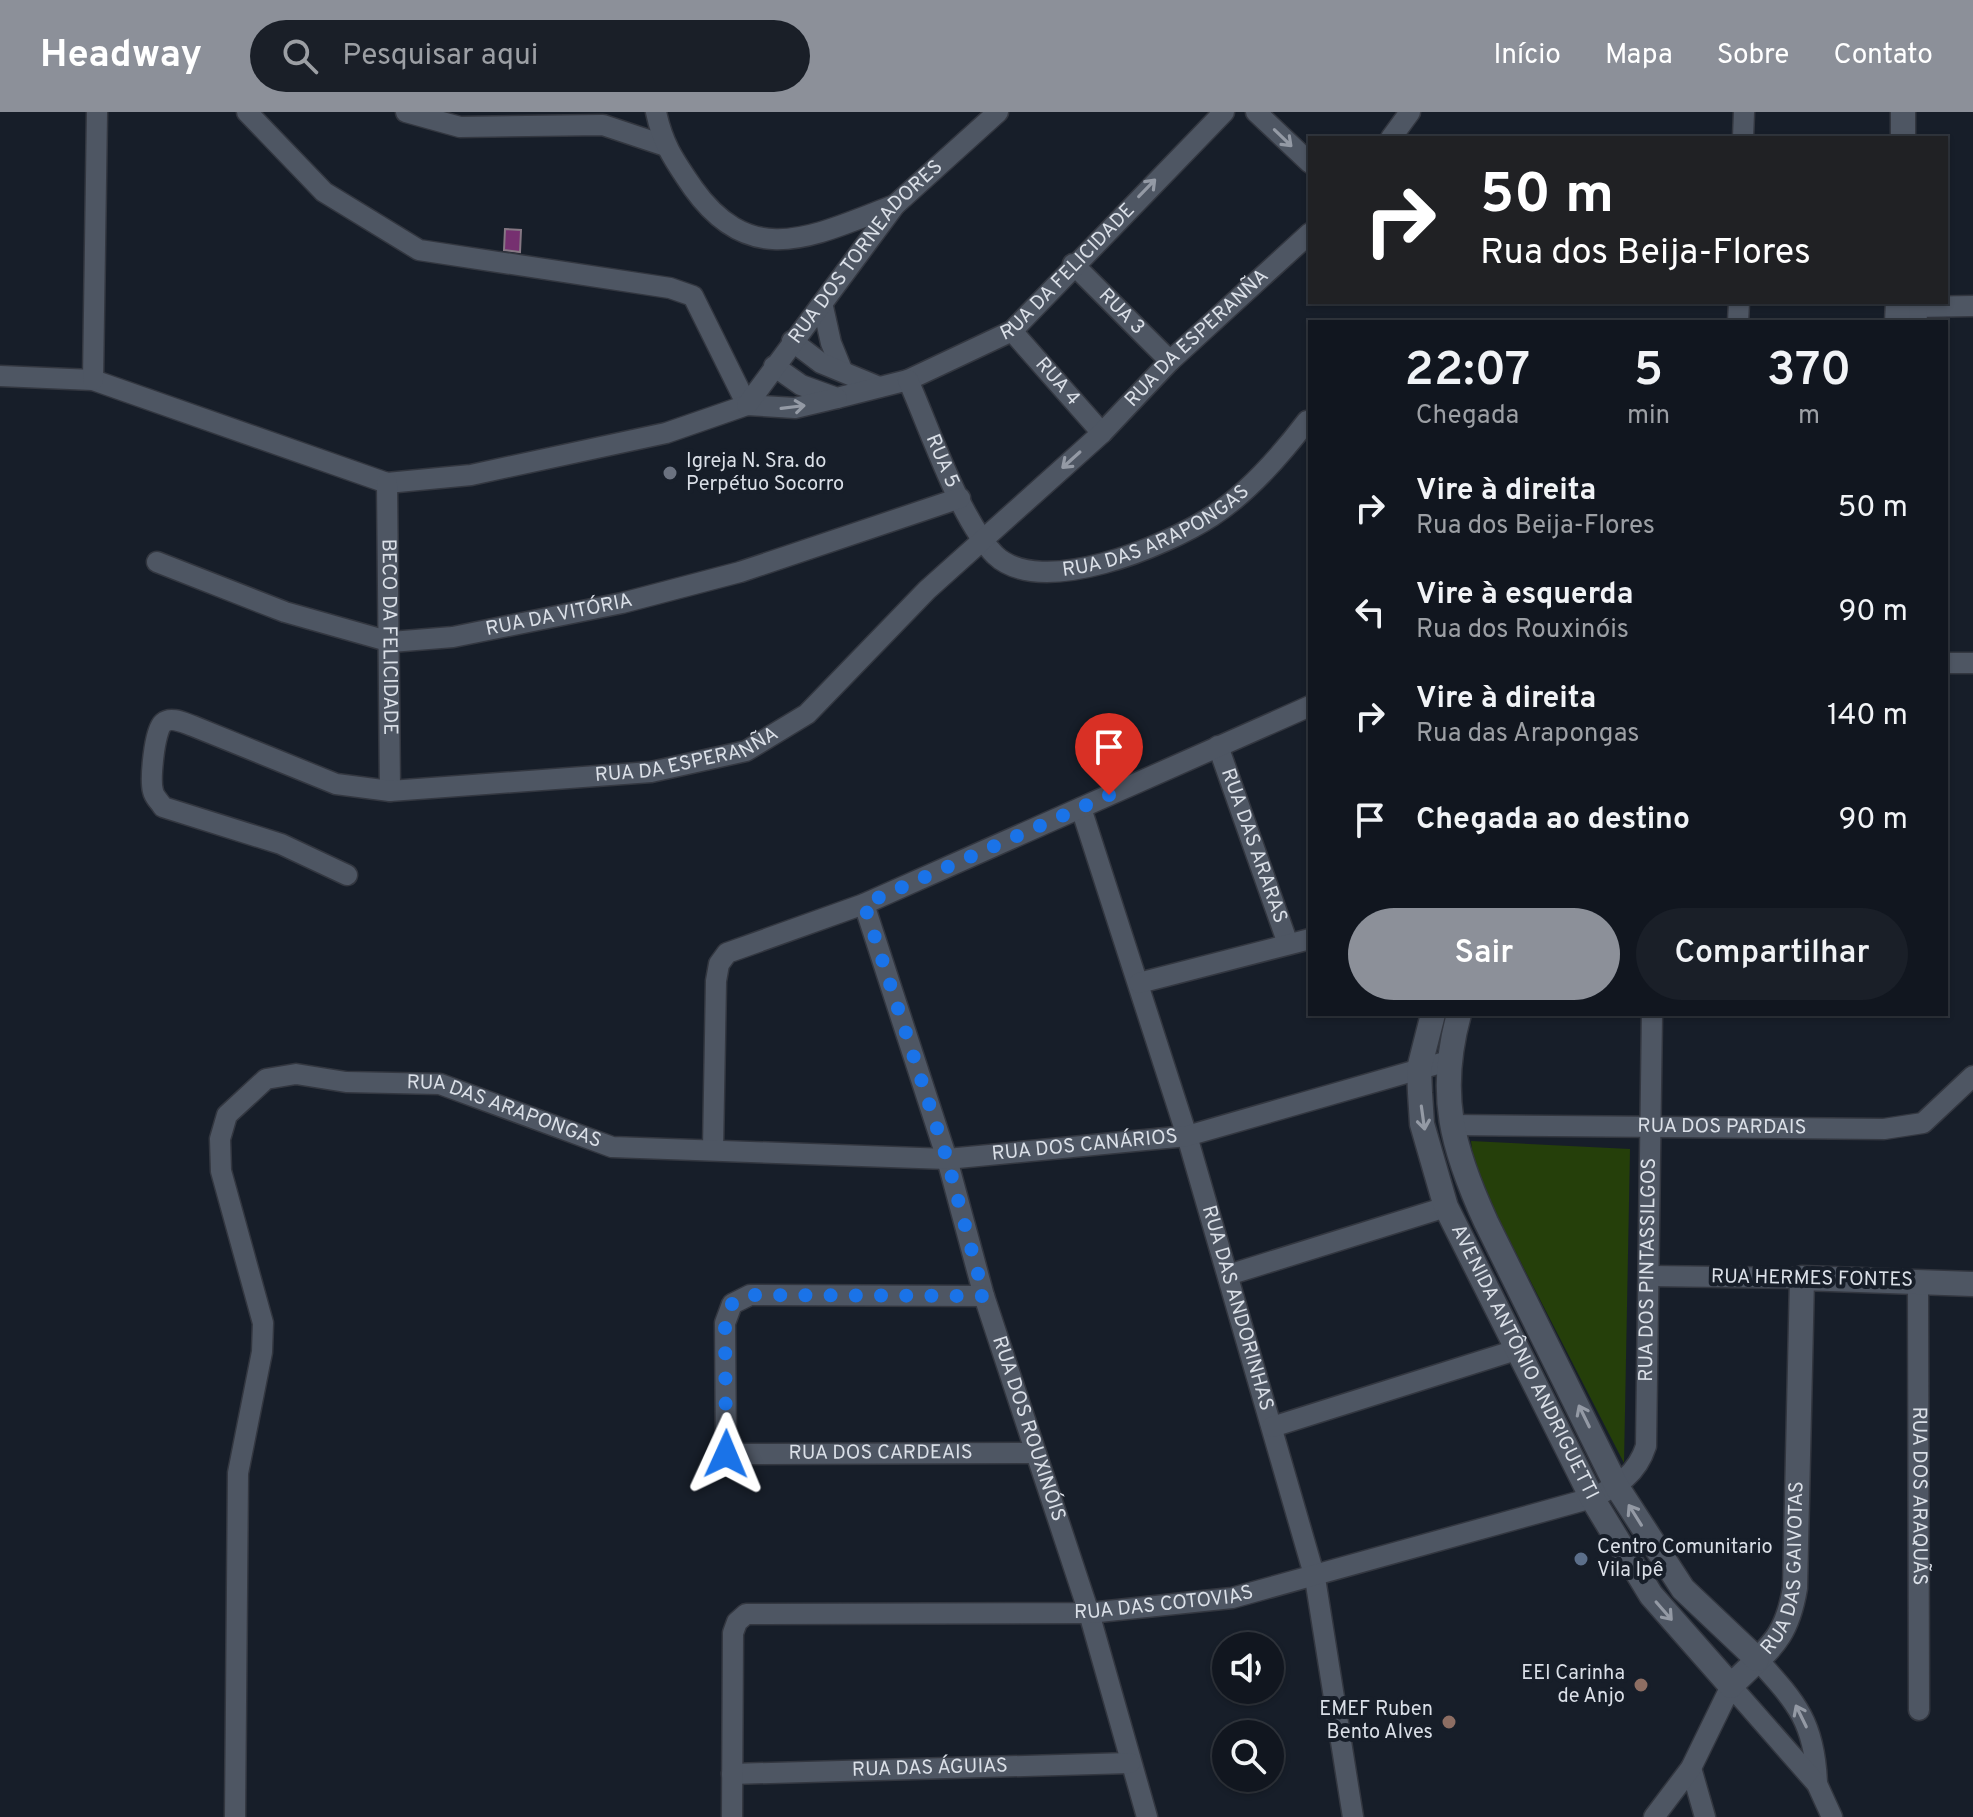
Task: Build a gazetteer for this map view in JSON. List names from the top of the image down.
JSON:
{
  "streets": {
    "street": [
      "RUA DOS TORNEADORES",
      "RUA DA FELICIDADE",
      "RUA 3",
      "RUA DA ESPERANÑA",
      "RUA 4",
      "RUA 5",
      "RUA DAS ARAPONGAS",
      "RUA DA VITÓRIA",
      "BECO DA FELICIDADE",
      "RUA DAS ARARAS",
      "RUA DOS PARDAIS",
      "RUA DOS CANÁRIOS",
      "RUA DOS PINTASSILGOS",
      "RUA HERMES FONTES",
      "RUA DAS ANDORINHAS",
      "AVENIDA ANTÔNIO ANDRIGUETTI",
      "RUA DOS ROUXINÓIS",
      "RUA DOS CARDEAIS",
      "RUA DOS ARAQUÃS",
      "RUA DAS GAIVOTAS",
      "RUA DAS COTOVIAS",
      "RUA DAS ÁGUIAS"
    ]
  },
  "crossings": [
    ["RUA DOS TORNEADORES", "RUA DA FELICIDADE"],
    ["RUA DA FELICIDADE", "RUA 3"],
    ["RUA DA FELICIDADE", "RUA 4"],
    ["RUA DA FELICIDADE", "RUA 5"],
    ["RUA 3", "RUA DA ESPERANÑA"],
    ["RUA DA ESPERANÑA", "RUA 4"],
    ["RUA DA ESPERANÑA", "RUA 5"],
    ["RUA DA ESPERANÑA", "RUA DAS ARAPONGAS"],
    ["RUA DA ESPERANÑA", "BECO DA FELICIDADE"],
    ["RUA 5", "RUA DAS ARAPONGAS"],
    ["RUA 5", "RUA DA VITÓRIA"],
    ["RUA DAS ARAPONGAS", "RUA DOS CANÁRIOS"],
    ["RUA DA VITÓRIA", "BECO DA FELICIDADE"],
    ["RUA DOS PARDAIS", "RUA DOS PINTASSILGOS"],
    ["RUA DOS PARDAIS", "AVENIDA ANTÔNIO ANDRIGUETTI"],
    ["RUA DOS CANÁRIOS", "RUA DAS ANDORINHAS"],
    ["RUA DOS CANÁRIOS", "AVENIDA ANTÔNIO ANDRIGUETTI"],
    ["RUA DOS CANÁRIOS", "RUA DOS ROUXINÓIS"],
    ["RUA DOS PINTASSILGOS", "RUA HERMES FONTES"],
    ["RUA DOS PINTASSILGOS", "AVENIDA ANTÔNIO ANDRIGUETTI"],
    ["RUA DOS PINTASSILGOS", "RUA DAS COTOVIAS"],
    ["RUA HERMES FONTES", "RUA DOS ARAQUÃS"],
    ["RUA HERMES FONTES", "RUA DAS GAIVOTAS"],
    ["RUA DAS ANDORINHAS", "RUA DAS COTOVIAS"],
    ["AVENIDA ANTÔNIO ANDRIGUETTI", "RUA DAS GAIVOTAS"],
    ["AVENIDA ANTÔNIO ANDRIGUETTI", "RUA DAS COTOVIAS"],
    ["RUA DOS ROUXINÓIS", "RUA DOS CARDEAIS"],
    ["RUA DOS ROUXINÓIS", "RUA DAS COTOVIAS"],
    ["RUA DOS ROUXINÓIS", "RUA DAS ÁGUIAS"],
    ["RUA DAS COTOVIAS", "RUA DAS ÁGUIAS"]
  ],
  "one_way": ["RUA DA FELICIDADE"],
  "places": [
    "Igreja N. Sra. do Perpétuo Socorro",
    "Centro Comunitario Vila Ipê",
    "EEI Carinha de Anjo",
    "EMEF Ruben Bento Alves"
  ],
  "page": {
    "header": "Headway",
    "search": "Pesquisar aqui",
    "nav": [
      "Início",
      "Mapa",
      "Sobre",
      "Contato"
    ],
    "turn": ["50 m", "Rua dos Beija-Flores"],
    "eta": [
      "22:07",
      "Chegada",
      "5",
      "min",
      "370",
      "m"
    ],
    "list": [
      {
        "name": "Vire à direita",
        "note": "Rua dos Beija-Flores",
        "value": "50 m"
      },
      {
        "name": "Vire à esquerda",
        "note": "Rua dos Rouxinóis",
        "value": "90 m"
      },
      {
        "name": "Vire à direita",
        "note": "Rua das Arapongas",
        "value": "140 m"
      },
      {
        "name": "Chegada ao destino",
        "value": "90 m"
      }
    ],
    "buttons": ["Sair", "Compartilhar"]
  }
}
